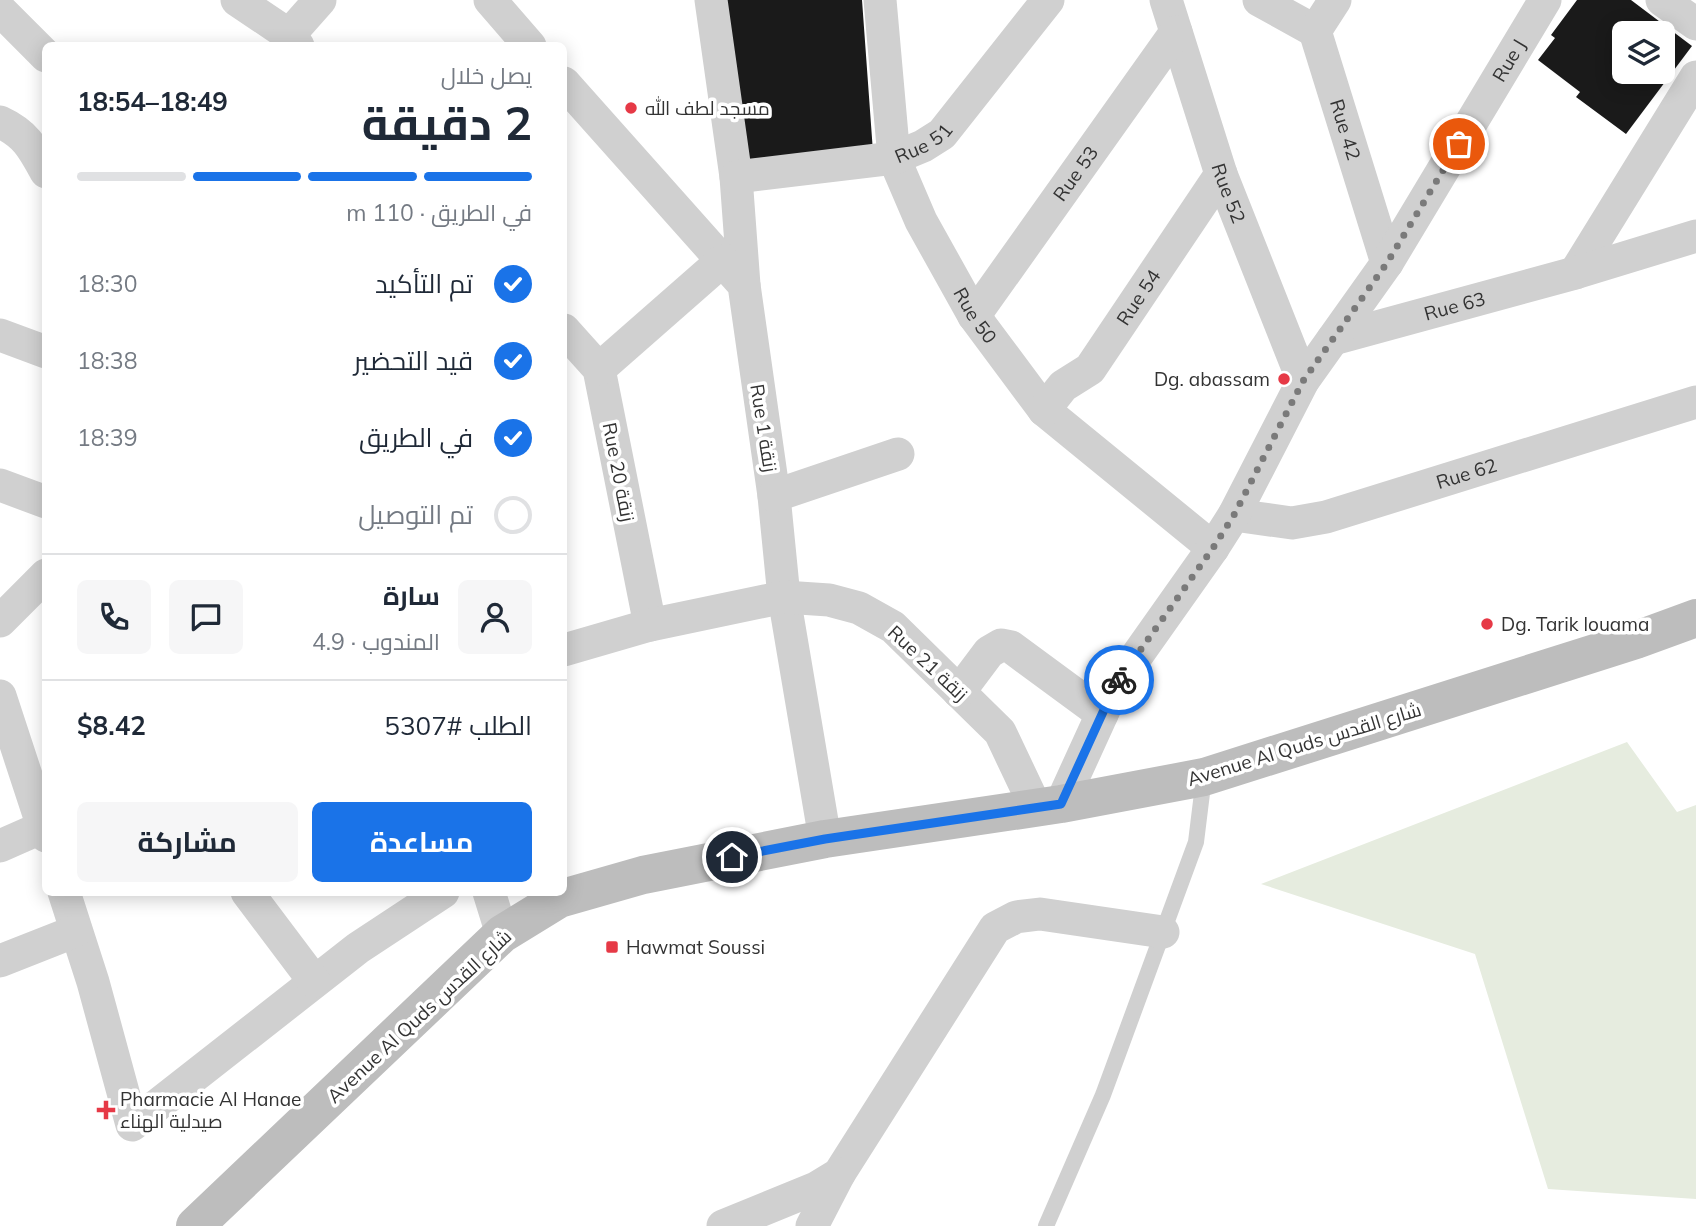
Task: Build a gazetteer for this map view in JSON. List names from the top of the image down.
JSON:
{
  "streets": {
    "main road": ["Avenue Al Quds شارع القدس"],
    "street": [
      "Rue J",
      "Rue 42",
      "Rue 51",
      "Rue 53",
      "Rue 52",
      "Rue 54",
      "Rue 63",
      "Rue 50",
      "Rue 1 زنقة",
      "Rue 20 زنقة",
      "Rue 62",
      "Rue 21 زنقة"
    ]
  },
  "crossings": [
    ["Rue J", "Rue 42"],
    ["Rue J", "Rue 52"],
    ["Rue J", "Rue 63"],
    ["Rue J", "Rue 50"],
    ["Rue J", "Rue 62"],
    ["Rue J", "Rue 21 زنقة"],
    ["Rue J", "Avenue Al Quds شارع القدس"],
    ["Rue 51", "Rue 50"],
    ["Rue 51", "Rue 1 زنقة"],
    ["Rue 53", "Rue 52"],
    ["Rue 53", "Rue 50"],
    ["Rue 52", "Rue 54"],
    ["Rue 54", "Rue 50"],
    ["Rue 1 زنقة", "Rue 21 زنقة"],
    ["Rue 1 زنقة", "Avenue Al Quds شارع القدس"],
    ["Rue 20 زنقة", "Rue 21 زنقة"],
    ["Rue 21 زنقة", "Avenue Al Quds شارع القدس"]
  ],
  "places": {
    "other": ["مسجد لطف الله", "Dg. abassam", "Dg. Tarik louama"],
    "transit": ["Hawmat Soussi"],
    "health": ["Pharmacie Al Hanae صيدلية الهناء"]
  },
  "page": {
    "heading": ["2 دقيقة", "يصل خلال", "18:49–18:54"],
    "panel": [
      "سارة",
      "المندوب · 4.9",
      "الطلب #5307",
      "$8.42"
    ],
    "bar": "في الطريق · 110 m",
    "list": [
      ["تم التأكيد", "18:30"],
      ["قيد التحضير", "18:38"],
      ["في الطريق", "18:39"],
      "تم التوصيل"
    ],
    "buttons": ["مساعدة", "مشاركة"]
  }
}
